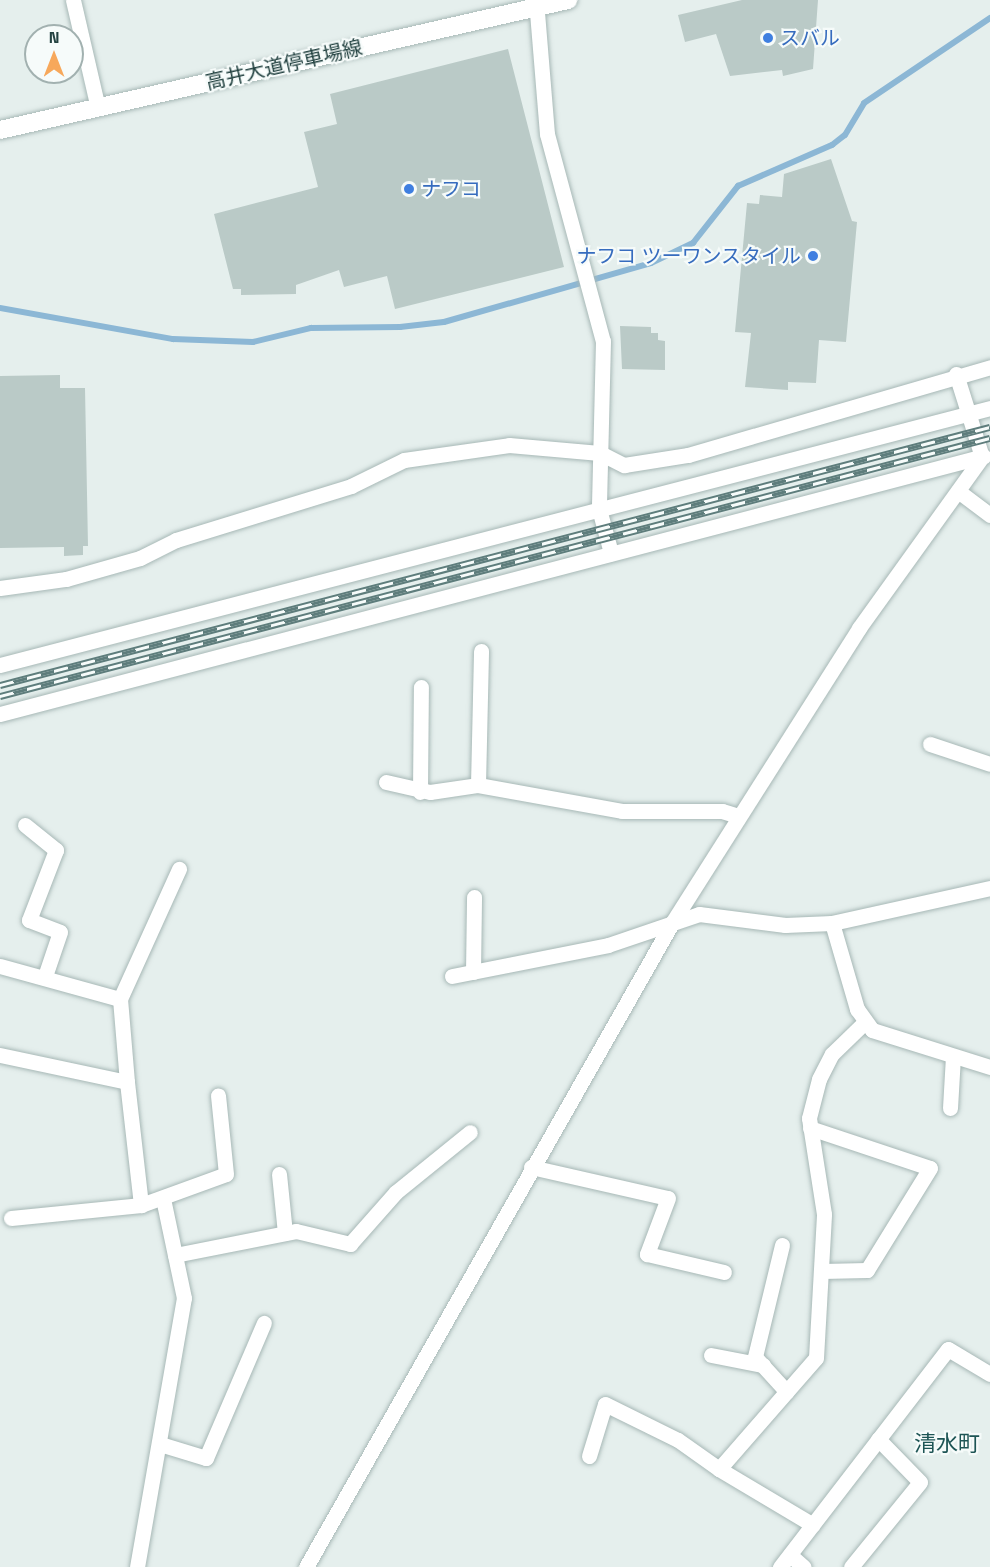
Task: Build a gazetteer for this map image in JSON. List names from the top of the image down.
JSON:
{
  "streets": {
    "main road": ["高井大道停車場線"]
  },
  "districts": ["清水町"],
  "places": ["スバル", "ナフコ", "ナフコ ツーワンスタイル"],
  "north": "top"
}
